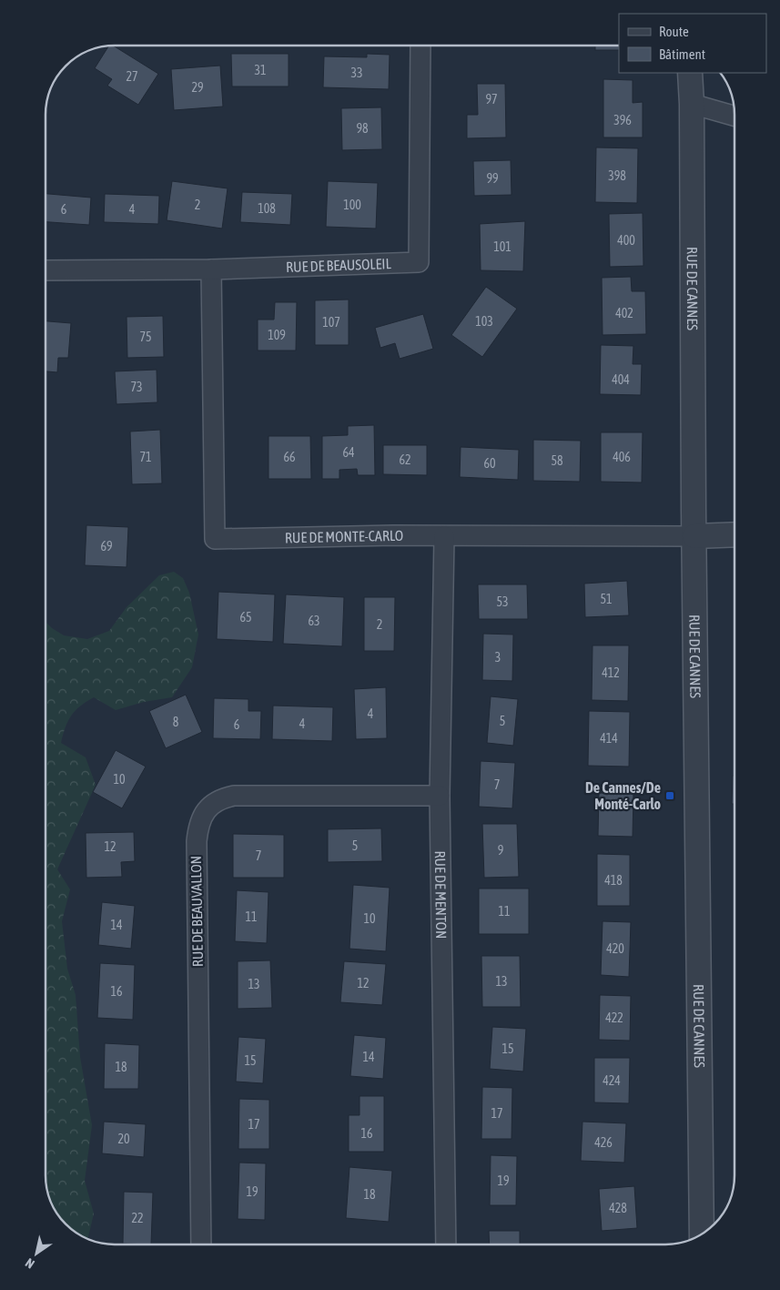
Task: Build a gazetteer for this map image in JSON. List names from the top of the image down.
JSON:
{
  "streets": {
    "street": [
      "RUE DE BEAUSOLEIL",
      "RUE DE CANNES",
      "RUE DE MONTE-CARLO",
      "RUE DE MENTON",
      "RUE DE BEAUVALLON"
    ]
  },
  "crossings": [
    ["RUE DE BEAUSOLEIL", "RUE DE MONTE-CARLO"],
    ["RUE DE CANNES", "RUE DE MONTE-CARLO"],
    ["RUE DE MONTE-CARLO", "RUE DE MENTON"],
    ["RUE DE MENTON", "RUE DE BEAUVALLON"]
  ],
  "places": {
    "transit": ["De Cannes/De Monté-Carlo"]
  },
  "house_numbers": [
    "31",
    "33",
    "27",
    "29",
    "97",
    "396",
    "98",
    "398",
    "99",
    "2",
    "100",
    "108",
    "6",
    "4",
    "400",
    "101",
    "402",
    "103",
    "107",
    "109",
    "75",
    "404",
    "73",
    "64",
    "71",
    "66",
    "406",
    "62",
    "58",
    "60",
    "69",
    "51",
    "53",
    "65",
    "63",
    "2",
    "3",
    "412",
    "4",
    "5",
    "8",
    "4",
    "6",
    "414",
    "10",
    "7",
    "5",
    "12",
    "9",
    "7",
    "418",
    "11",
    "11",
    "10",
    "14",
    "420",
    "13",
    "12",
    "13",
    "16",
    "422",
    "15",
    "14",
    "15",
    "18",
    "424",
    "17",
    "17",
    "16",
    "20",
    "426",
    "19",
    "19",
    "18",
    "428",
    "22"
  ],
  "legend": ["Route", "Bâtiment"],
  "north": "bottom left"
}
